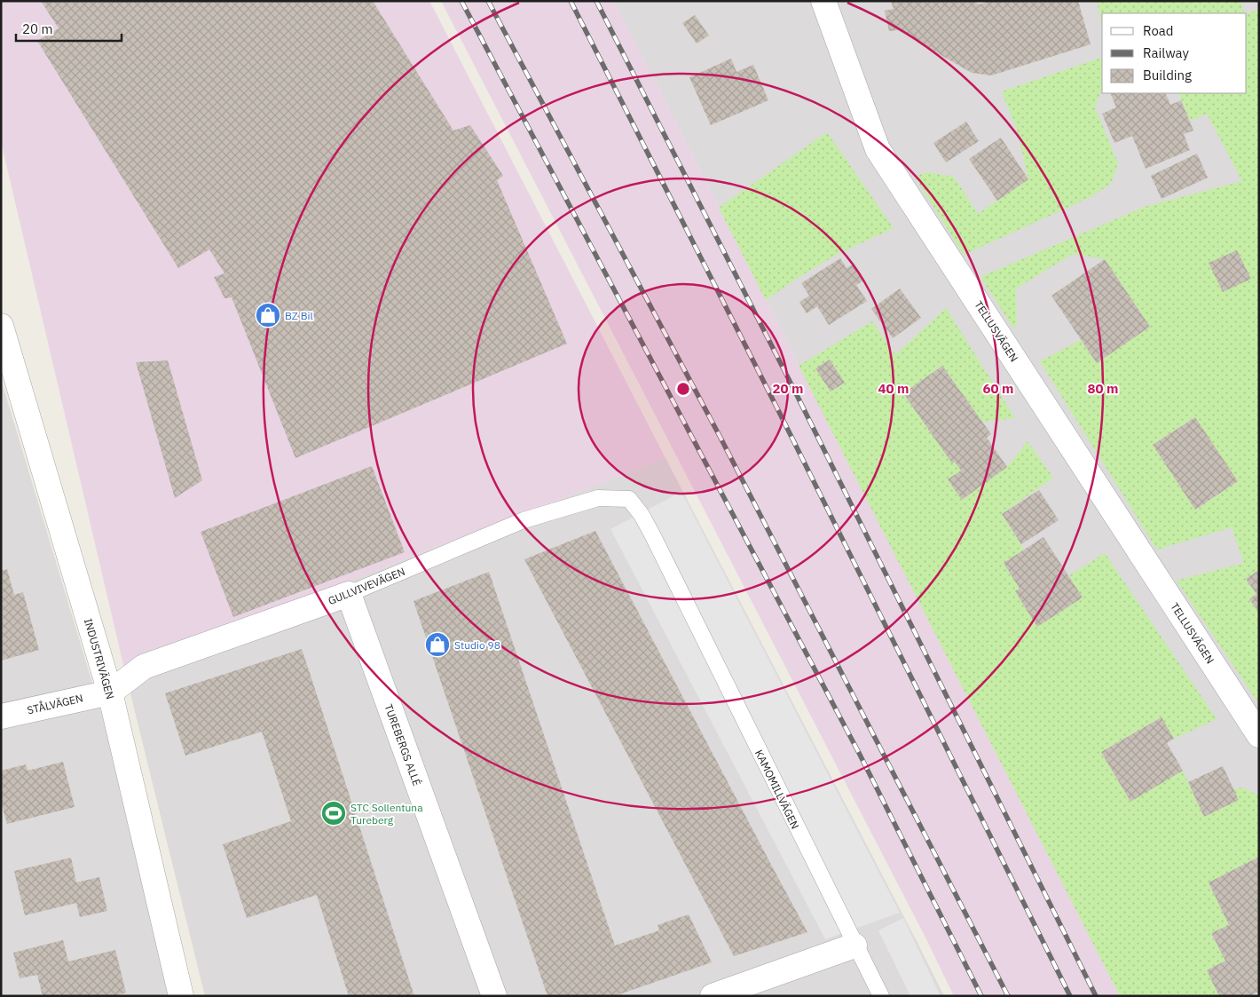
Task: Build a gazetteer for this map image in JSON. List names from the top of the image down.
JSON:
{
  "streets": {
    "street": [
      "TELLUSVÄGEN",
      "GULLVIVEVÄGEN",
      "INDUSTRIVÄGEN",
      "STÅLVÄGEN",
      "TUREBERGS ALLÉ"
    ],
    "lane": ["KAMOMILLVÄGEN"]
  },
  "crossings": [
    ["GULLVIVEVÄGEN", "INDUSTRIVÄGEN"],
    ["GULLVIVEVÄGEN", "STÅLVÄGEN"],
    ["GULLVIVEVÄGEN", "TUREBERGS ALLÉ"],
    ["GULLVIVEVÄGEN", "KAMOMILLVÄGEN"],
    ["INDUSTRIVÄGEN", "STÅLVÄGEN"]
  ],
  "places": {
    "shop": ["BZ Bil", "Studio 98"],
    "sports": ["STC Sollentuna Tureberg"]
  },
  "legend": ["Road", "Railway", "Building"],
  "scale_bar": "20 m",
  "rings": [
    "20 m",
    "40 m",
    "60 m",
    "80 m"
  ]
}
